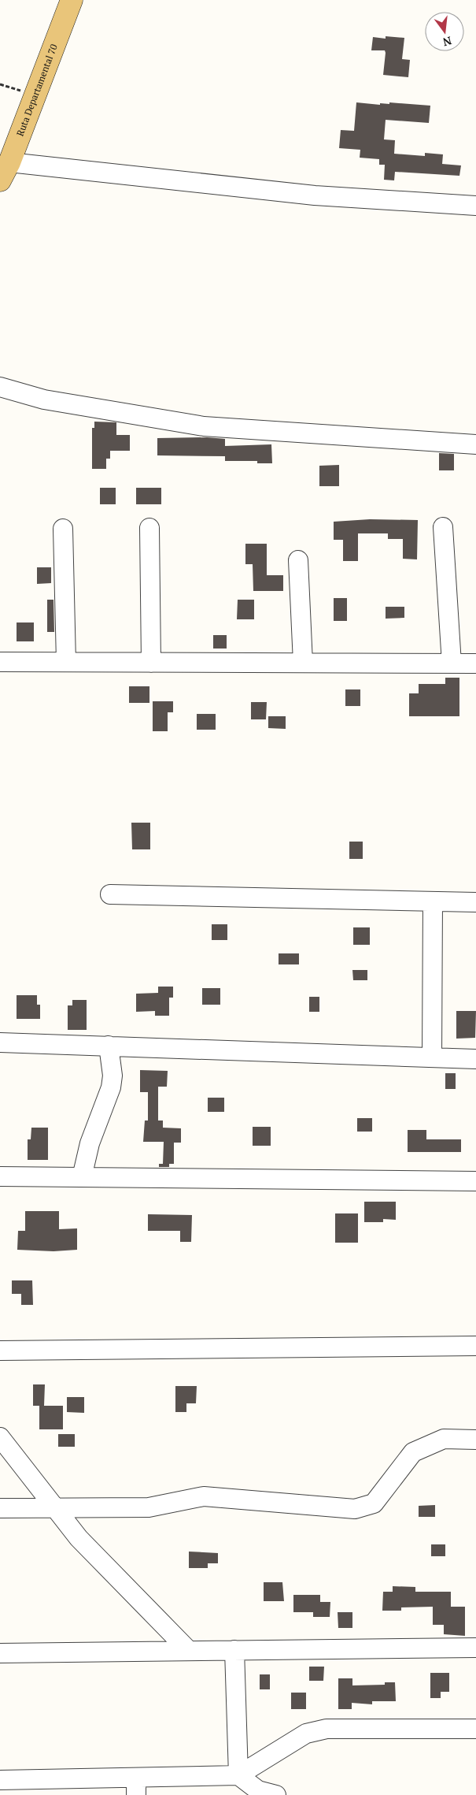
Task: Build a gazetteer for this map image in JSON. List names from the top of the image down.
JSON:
{
  "streets": {
    "main road": ["Ruta Departamental 70"]
  },
  "north": "bottom"
}
